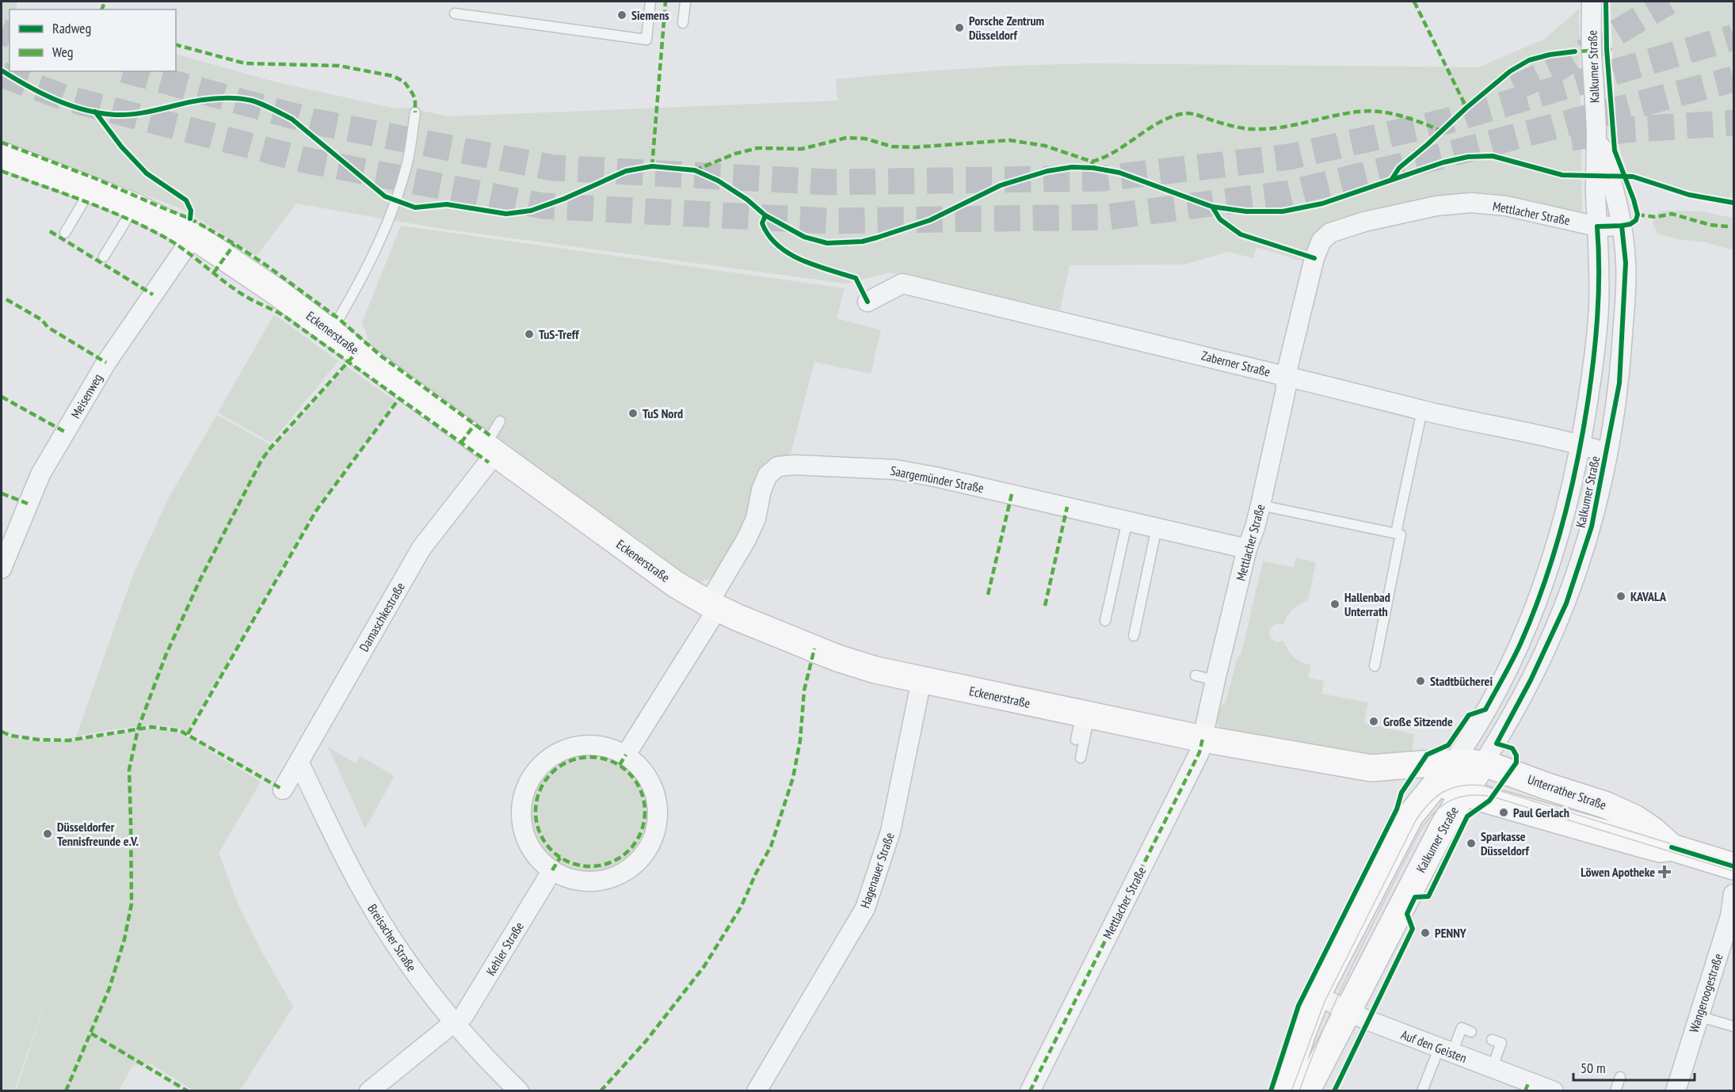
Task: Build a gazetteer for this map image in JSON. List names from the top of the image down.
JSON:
{
  "streets": {
    "street": [
      "Kalkumer Straße",
      "Mettlacher Straße",
      "Eckenerstraße",
      "Zaberner Straße",
      "Meisenweg",
      "Saargemünder Straße",
      "Damaschkestraße",
      "Unterrather Straße",
      "Hagenauer Straße",
      "Breisacher Straße",
      "Kehler Straße",
      "Wangeroogestraße",
      "Auf den Geisten"
    ]
  },
  "crossings": [
    ["Kalkumer Straße", "Mettlacher Straße"],
    ["Kalkumer Straße", "Eckenerstraße"],
    ["Kalkumer Straße", "Zaberner Straße"],
    ["Kalkumer Straße", "Unterrather Straße"],
    ["Kalkumer Straße", "Auf den Geisten"],
    ["Mettlacher Straße", "Eckenerstraße"],
    ["Mettlacher Straße", "Zaberner Straße"],
    ["Mettlacher Straße", "Saargemünder Straße"],
    ["Eckenerstraße", "Meisenweg"],
    ["Eckenerstraße", "Saargemünder Straße"],
    ["Eckenerstraße", "Damaschkestraße"],
    ["Eckenerstraße", "Unterrather Straße"],
    ["Eckenerstraße", "Hagenauer Straße"],
    ["Damaschkestraße", "Breisacher Straße"],
    ["Breisacher Straße", "Kehler Straße"]
  ],
  "places": {
    "other": [
      "Siemens",
      "Porsche Zentrum Düsseldorf",
      "TuS-Treff",
      "TuS Nord",
      "KAVALA",
      "Hallenbad Unterrath",
      "Stadtbücherei",
      "Große Sitzende",
      "Paul Gerlach",
      "Düsseldorfer Tennisfreunde e.V.",
      "Sparkasse Düsseldorf",
      "PENNY"
    ],
    "health": ["Löwen Apotheke"]
  },
  "legend": ["Radweg", "Weg"],
  "scale_bar": "50 m"
}
